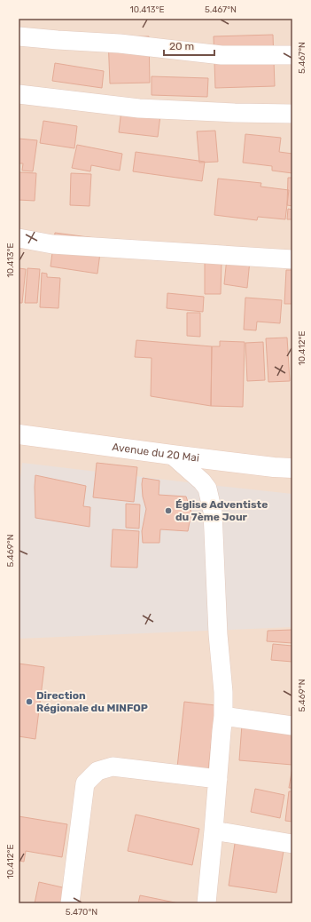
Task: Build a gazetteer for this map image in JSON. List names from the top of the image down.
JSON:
{
  "streets": {
    "main road": ["Avenue du 20 Mai"]
  },
  "places": ["Église Adventiste du 7ème Jour", "Direction Régionale du MINFOP"],
  "scale_bar": "20 m",
  "coordinates": [
    "10.413°E",
    "5.467°N",
    "10.412°E",
    "5.469°N",
    "5.470°N"
  ]
}
